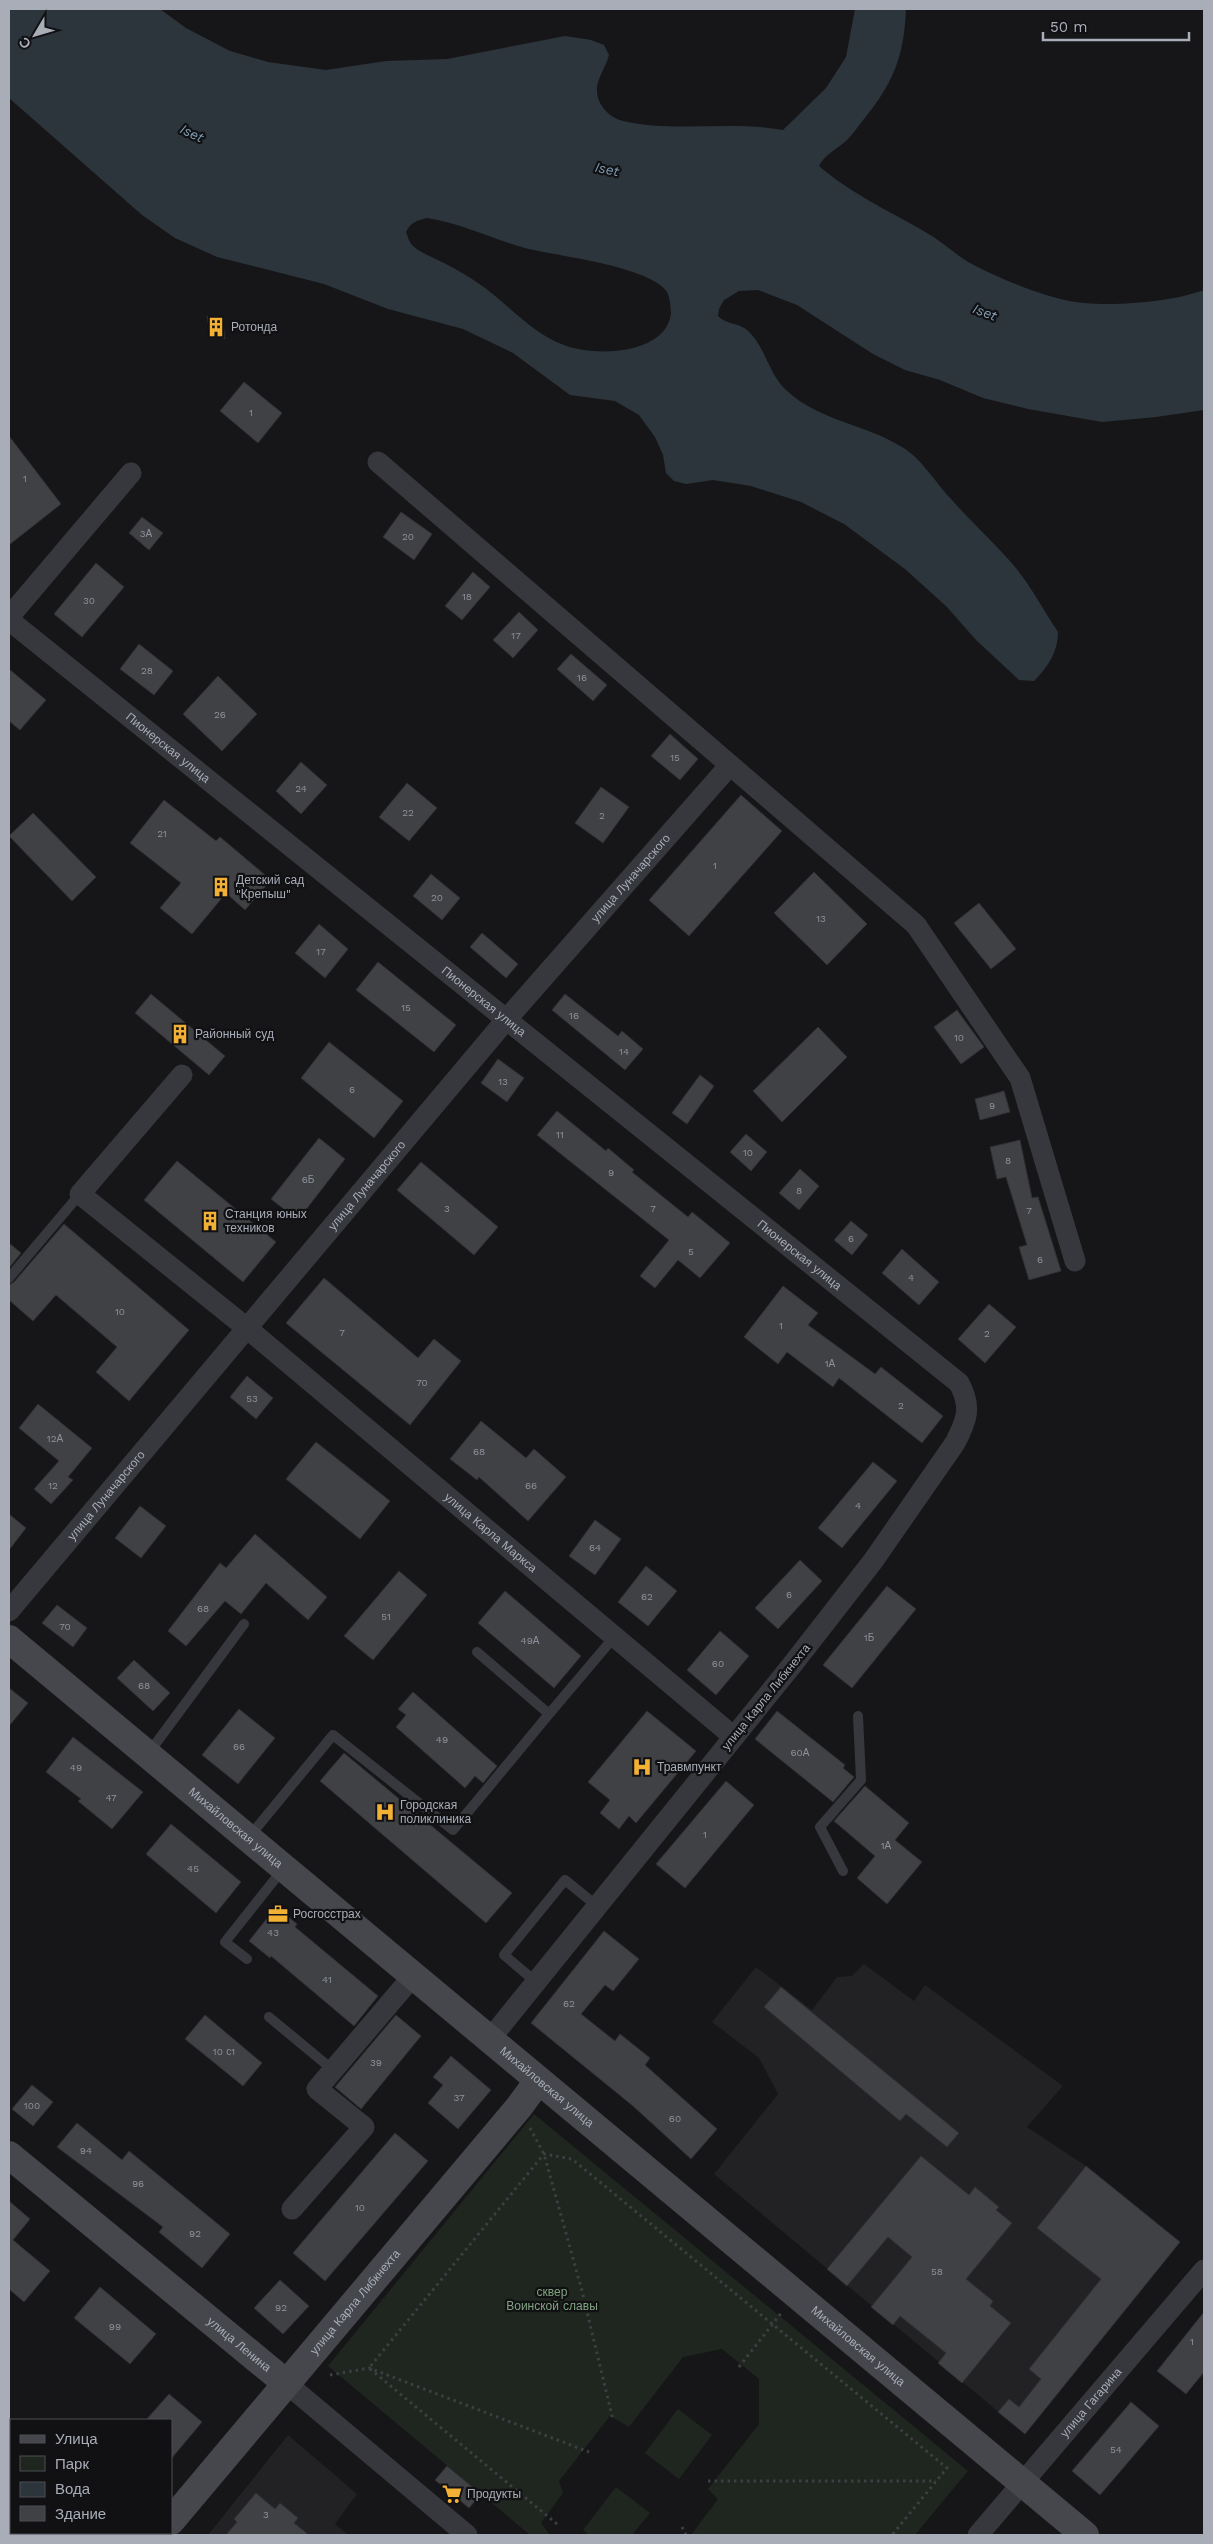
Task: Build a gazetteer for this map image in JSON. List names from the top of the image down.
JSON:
{
  "streets": {
    "main road": ["улица Карла Либкнехта", "Михайловская улица", "улица Ленина"],
    "street": [
      "Пионерская улица",
      "улица Луначарского",
      "улица Карла Маркса",
      "улица Гагарина"
    ]
  },
  "crossings": [
    ["Пионерская улица", "улица Луначарского"],
    ["Пионерская улица", "улица Карла Либкнехта"],
    ["улица Луначарского", "улица Карла Маркса"],
    ["улица Карла Маркса", "улица Карла Либкнехта"],
    ["улица Карла Либкнехта", "Михайловская улица"],
    ["улица Карла Либкнехта", "улица Ленина"],
    ["Михайловская улица", "улица Гагарина"]
  ],
  "water": ["Iset"],
  "parks": ["сквер Воинской славы"],
  "places": {
    "building": [
      "Ротонда",
      "Детский сад \"Крепыш\"",
      "Районный суд",
      "Станция юных техников"
    ],
    "hospital": ["Травмпункт", "Городская поликлиника"],
    "office": ["Росгосстрах"],
    "supermarket": ["Продукты"]
  },
  "house_numbers": [
    "1",
    "1",
    "3А",
    "20",
    "18",
    "30",
    "17",
    "28",
    "16",
    "26",
    "15",
    "24",
    "22",
    "2",
    "21",
    "1",
    "20",
    "13",
    "17",
    "15",
    "16",
    "10",
    "14",
    "13",
    "6",
    "9",
    "11",
    "10",
    "8",
    "9",
    "6Б",
    "8",
    "3",
    "7",
    "7",
    "6",
    "5",
    "6",
    "4",
    "10",
    "1",
    "7",
    "2",
    "1А",
    "70",
    "53",
    "2",
    "12А",
    "68",
    "12",
    "66",
    "4",
    "64",
    "6",
    "62",
    "68",
    "51",
    "70",
    "1Б",
    "49А",
    "60",
    "68",
    "49",
    "66",
    "60А",
    "49",
    "47",
    "1",
    "1А",
    "45",
    "43",
    "41",
    "62",
    "10 с1",
    "39",
    "37",
    "100",
    "60",
    "94",
    "96",
    "10",
    "92",
    "58",
    "92",
    "99",
    "1",
    "54",
    "3"
  ],
  "legend": [
    "Улица",
    "Парк",
    "Вода",
    "Здание"
  ],
  "scale_bar": "50 m",
  "north": "bottom left"
}
